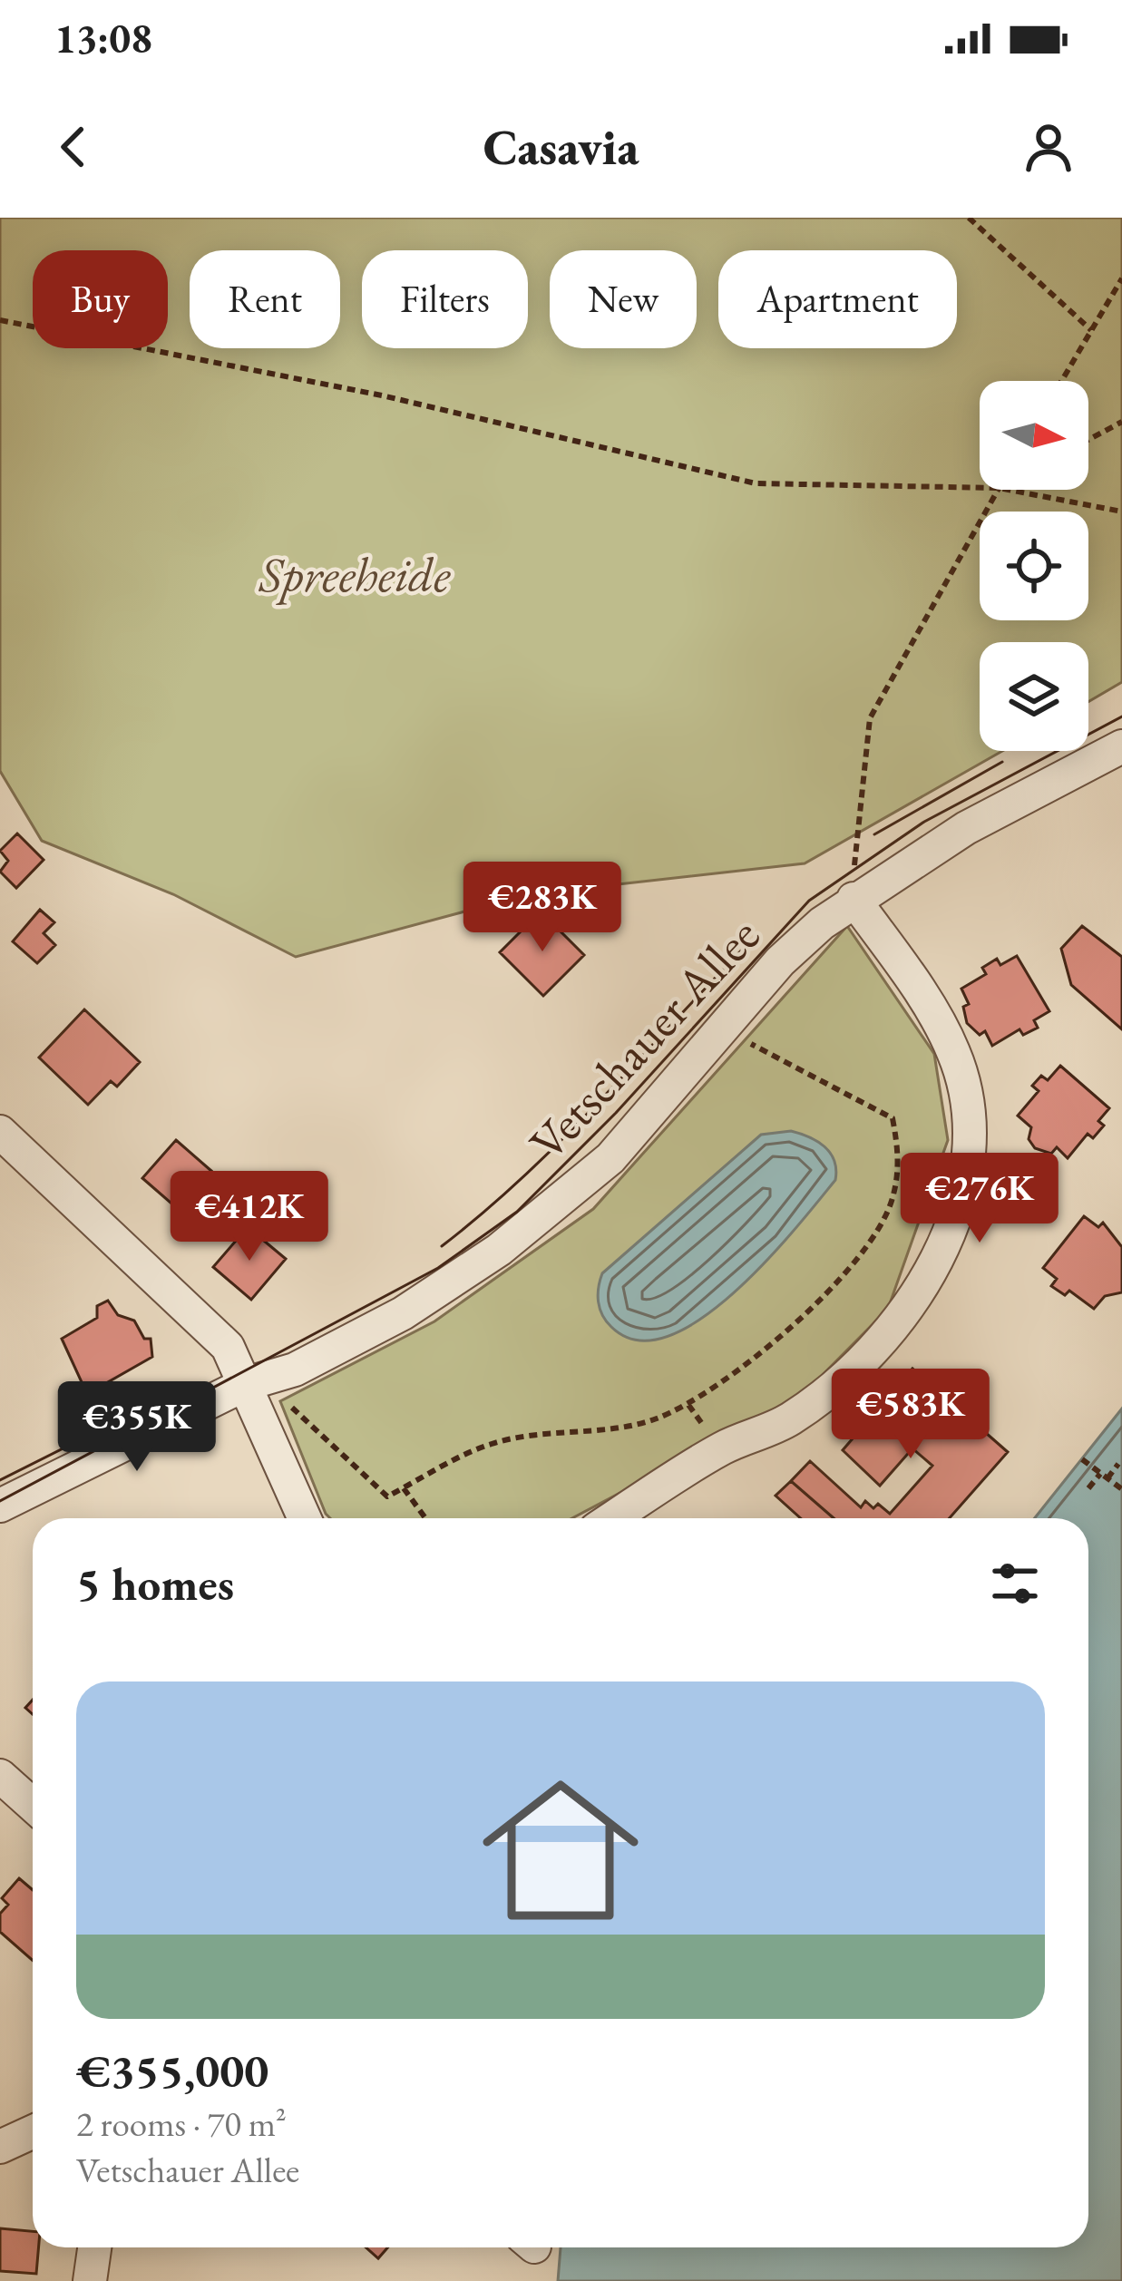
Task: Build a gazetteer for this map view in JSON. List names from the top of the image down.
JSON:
{
  "streets": {
    "street": ["Vetschauer Allee"]
  },
  "parks": ["Spreeheide"],
  "north": "right",
  "page": {
    "status": "13:08",
    "header": "Casavia",
    "chip": [
      "Buy",
      "Rent",
      "Filters",
      "New",
      "Apartment"
    ],
    "price": [
      "€283K",
      "€276K",
      "€412K",
      "€583K",
      "€355K"
    ],
    "heading": "5 homes",
    "list": [
      {
        "name": "€355,000",
        "note": "2 rooms · 70 m² · Vetschauer Allee"
      }
    ]
  }
}
